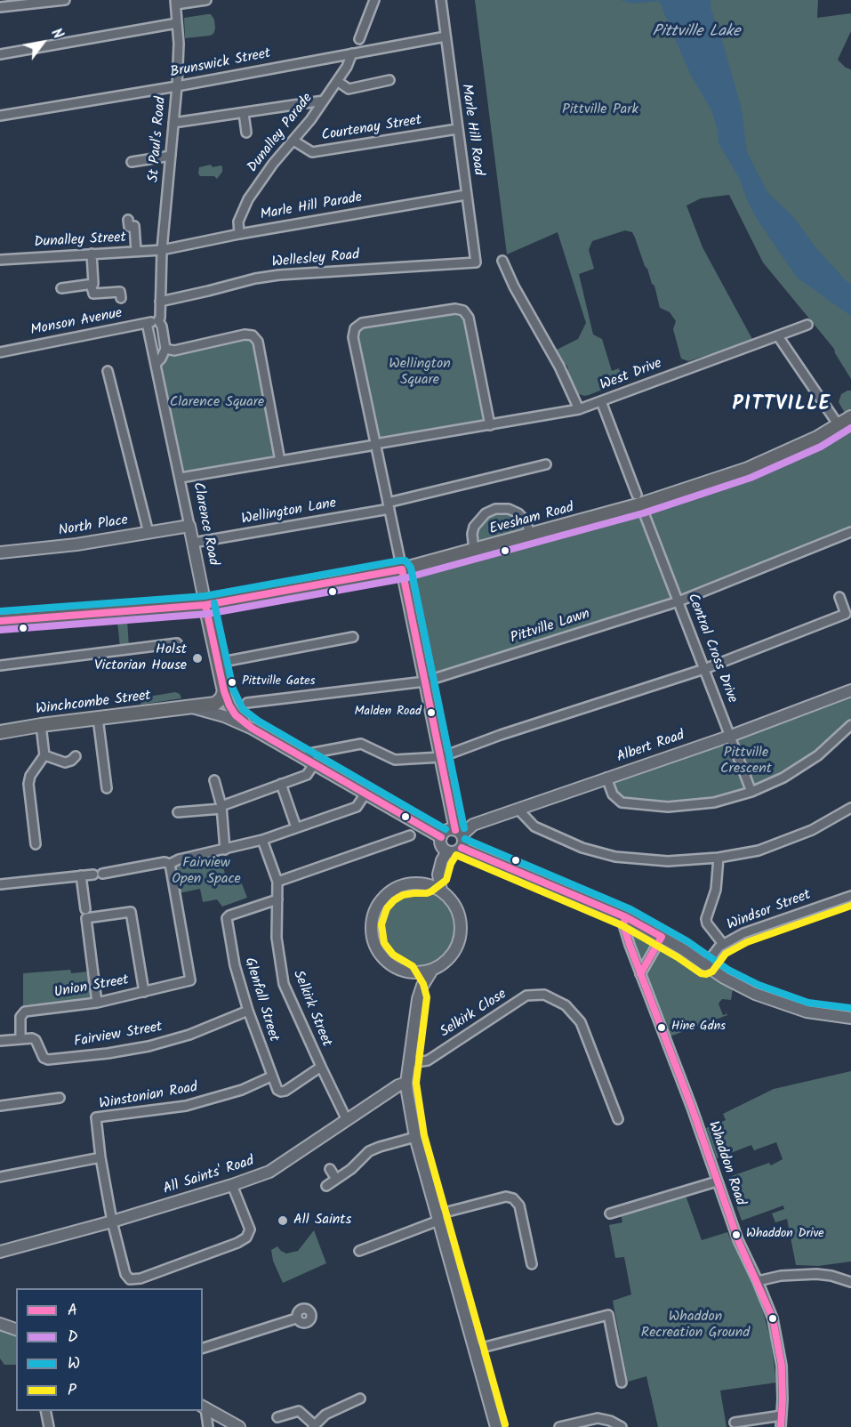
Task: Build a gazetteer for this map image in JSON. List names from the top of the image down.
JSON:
{
  "streets": {
    "main road": ["Evesham Road", "Clarence Road", "Winchcombe Street"],
    "street": [
      "Brunswick Street",
      "Courtenay Street",
      "Marle Hill Road",
      "Dunalley Parade",
      "St Paul's Road",
      "Marle Hill Parade",
      "Dunalley Street",
      "Wellesley Road",
      "Monson Avenue",
      "West Drive",
      "Wellington Lane",
      "North Place",
      "Pittville Lawn",
      "Central Cross Drive",
      "Albert Road",
      "Windsor Street",
      "Union Street",
      "Glenfall Street",
      "Selkirk Street",
      "Selkirk Close",
      "Fairview Street",
      "Winstonian Road",
      "Whaddon Road",
      "All Saints' Road"
    ]
  },
  "crossings": [
    ["Brunswick Street", "Marle Hill Road"],
    ["Brunswick Street", "Dunalley Parade"],
    ["Brunswick Street", "St Paul's Road"],
    ["Courtenay Street", "Marle Hill Road"],
    ["Courtenay Street", "Dunalley Parade"],
    ["Marle Hill Road", "Marle Hill Parade"],
    ["Marle Hill Road", "Wellesley Road"],
    ["Dunalley Parade", "Marle Hill Parade"],
    ["St Paul's Road", "Marle Hill Parade"],
    ["St Paul's Road", "Dunalley Street"],
    ["St Paul's Road", "Wellesley Road"],
    ["St Paul's Road", "Monson Avenue"],
    ["Marle Hill Parade", "Dunalley Street"],
    ["Monson Avenue", "Clarence Road"],
    ["Wellington Lane", "Clarence Road"],
    ["Evesham Road", "Clarence Road"],
    ["Clarence Road", "North Place"],
    ["Pittville Lawn", "Central Cross Drive"],
    ["Central Cross Drive", "Albert Road"],
    ["Union Street", "Fairview Street"],
    ["Glenfall Street", "Selkirk Street"],
    ["Glenfall Street", "Fairview Street"],
    ["Glenfall Street", "Winstonian Road"],
    ["Selkirk Street", "All Saints' Road"],
    ["Winstonian Road", "All Saints' Road"]
  ],
  "districts": ["PITTVILLE"],
  "water": ["Pittville Lake"],
  "parks": [
    "Pittville Park",
    "Wellington Square",
    "Clarence Square",
    "Pittville Crescent",
    "Fairview Open Space",
    "Whaddon Recreation Ground"
  ],
  "places": [
    "Holst Victorian House",
    "Pittville Gates",
    "Malden Road",
    "Hine Gdns",
    "All Saints",
    "Whaddon Drive"
  ],
  "lines": [
    "transit line D",
    "transit line W",
    "transit line A",
    "transit line P"
  ],
  "legend": [
    "A",
    "D",
    "W",
    "P"
  ],
  "north": "top right"
}
